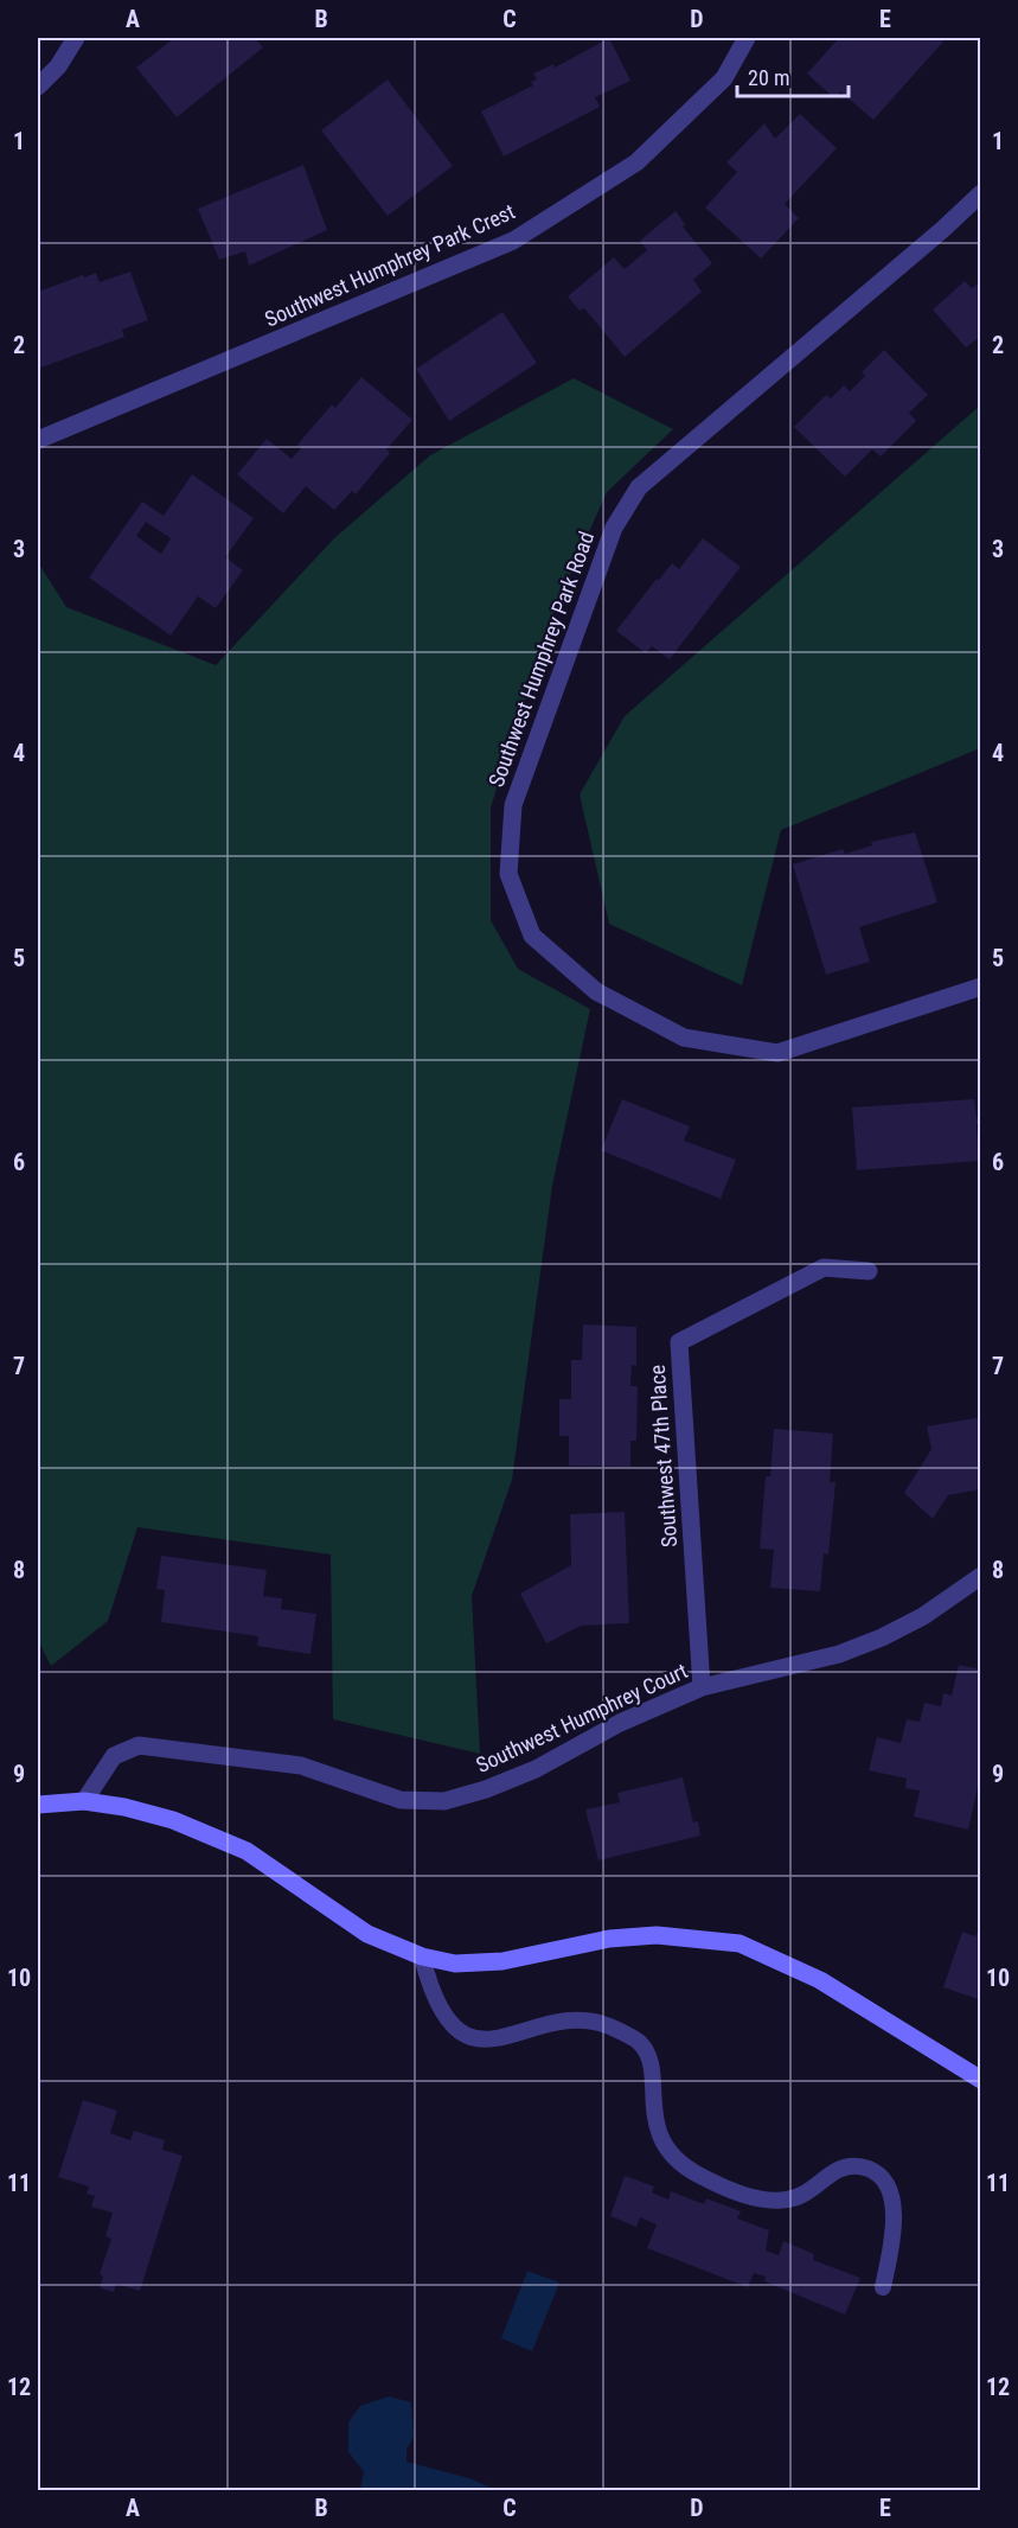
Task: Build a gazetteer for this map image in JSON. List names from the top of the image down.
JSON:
{
  "streets": {
    "street": [
      "Southwest Humphrey Park Crest",
      "Southwest Humphrey Park Road",
      "Southwest 47th Place",
      "Southwest Humphrey Court"
    ]
  },
  "crossings": [
    ["Southwest 47th Place", "Southwest Humphrey Court"]
  ],
  "scale_bar": "20 m",
  "grid": {
    "columns": [
      "A",
      "B",
      "C",
      "D",
      "E"
    ],
    "rows": [
      "1",
      "2",
      "3",
      "4",
      "5",
      "6",
      "7",
      "8",
      "9",
      "10",
      "11",
      "12"
    ]
  }
}
